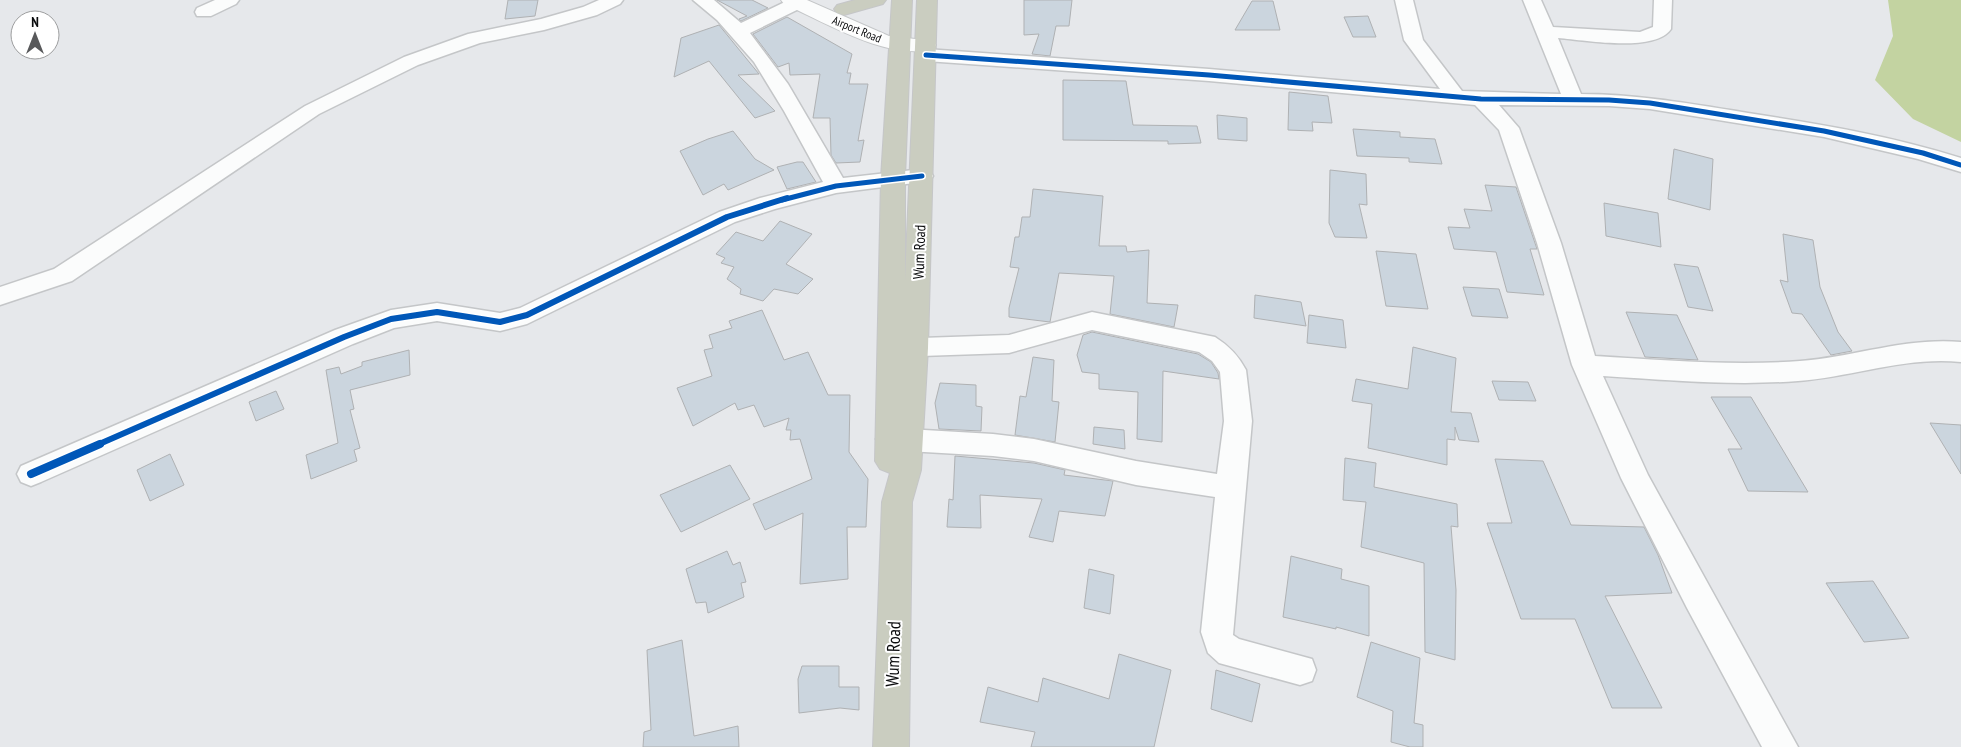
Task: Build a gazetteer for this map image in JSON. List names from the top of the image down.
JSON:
{
  "streets": {
    "highway": ["Wum Road"],
    "main road": ["Airport Road"]
  },
  "crossings": [
    ["Airport Road", "Wum Road"]
  ],
  "north": "top"
}
